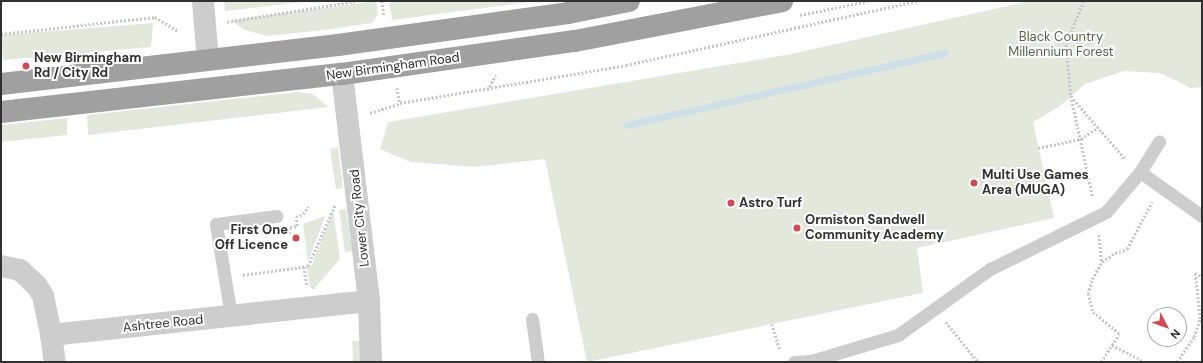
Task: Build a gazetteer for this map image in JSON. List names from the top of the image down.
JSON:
{
  "streets": {
    "highway": ["New Birmingham Road"],
    "street": ["Lower City Road", "Ashtree Road"]
  },
  "crossings": [
    ["New Birmingham Road", "Lower City Road"],
    ["Lower City Road", "Ashtree Road"]
  ],
  "parks": ["Black Country Millennium Forest"],
  "places": [
    "New Birmingham Rd / City Rd",
    "Multi Use Games Area (MUGA)",
    "Astro Turf",
    "Ormiston Sandwell Community Academy",
    "First One Off Licence"
  ],
  "north": "bottom right"
}
